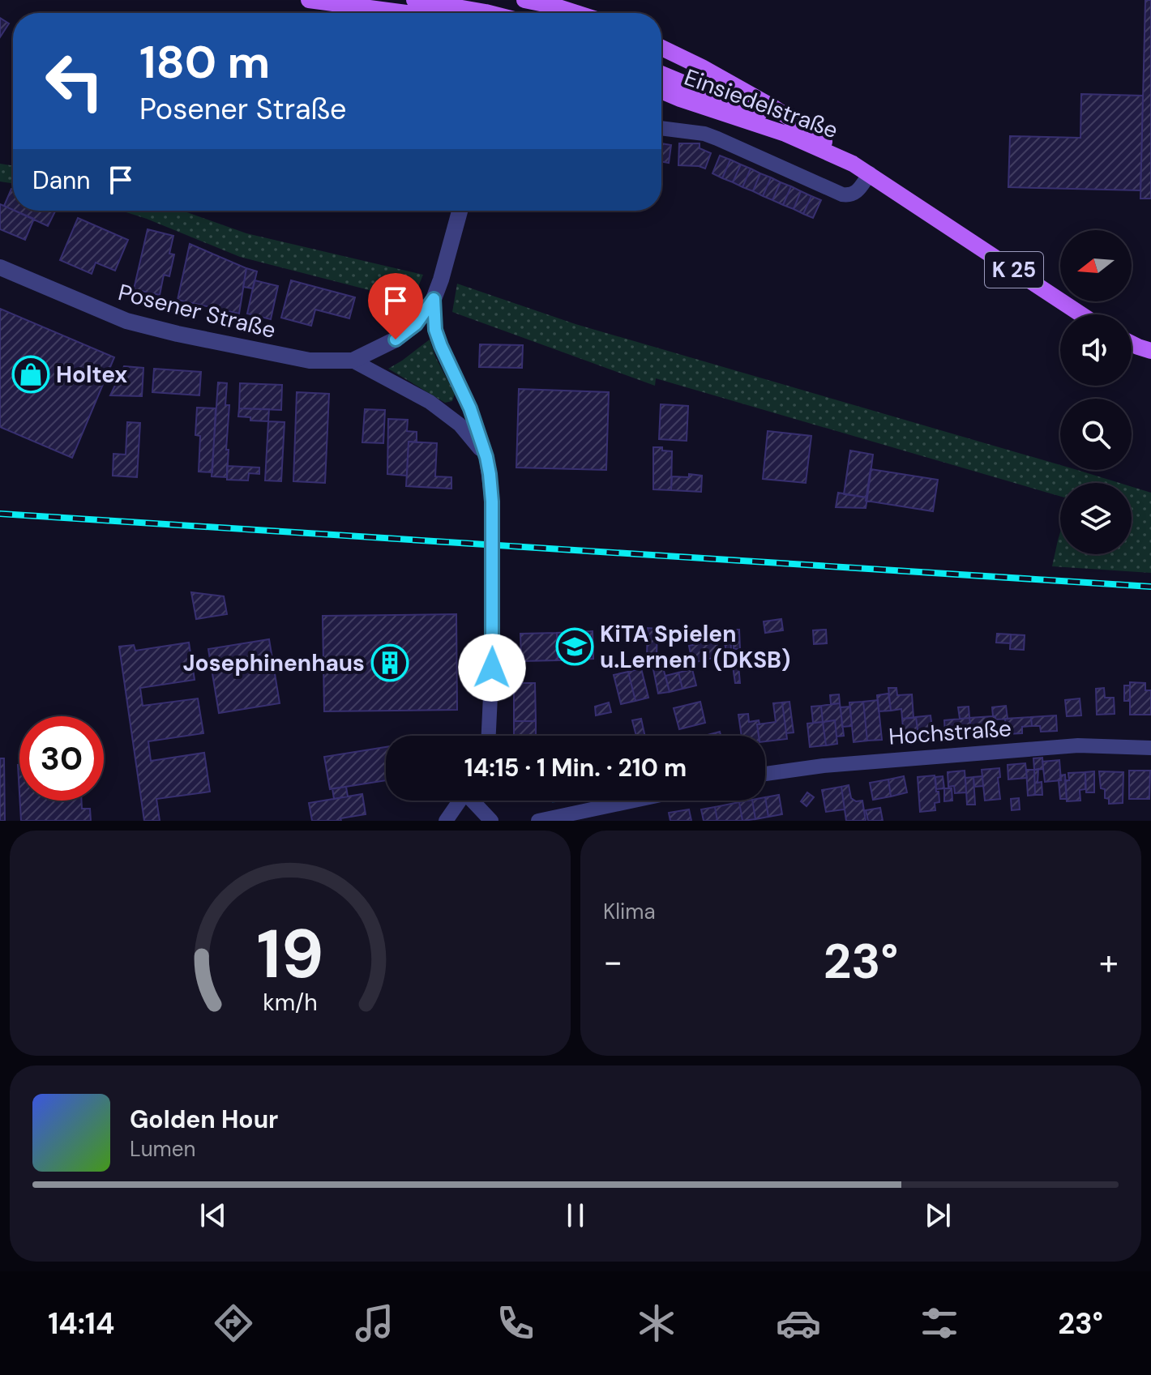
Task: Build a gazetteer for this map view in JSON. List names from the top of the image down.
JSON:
{
  "streets": {
    "main road": ["Einsiedelstraße", "K 25"],
    "street": ["Posener Straße", "Hochstraße"]
  },
  "places": {
    "shop": ["Holtex"],
    "school or university": ["KiTA Spielen u.Lernen I (DKSB)"],
    "building": ["Josephinenhaus"]
  },
  "north": "left",
  "page": {
    "turn": ["180 m", "Posener Straße"],
    "then": "Dann",
    "limit": "30",
    "trip": "14:15 · 1 Min. · 210 m",
    "tile": "Klima",
    "heat": ["−", "23°", "+"],
    "song": ["Golden Hour", "Lumen"],
    "tabs": ["14:14", "23°"],
    "gauge": ["19", "km/h"]
  }
}
